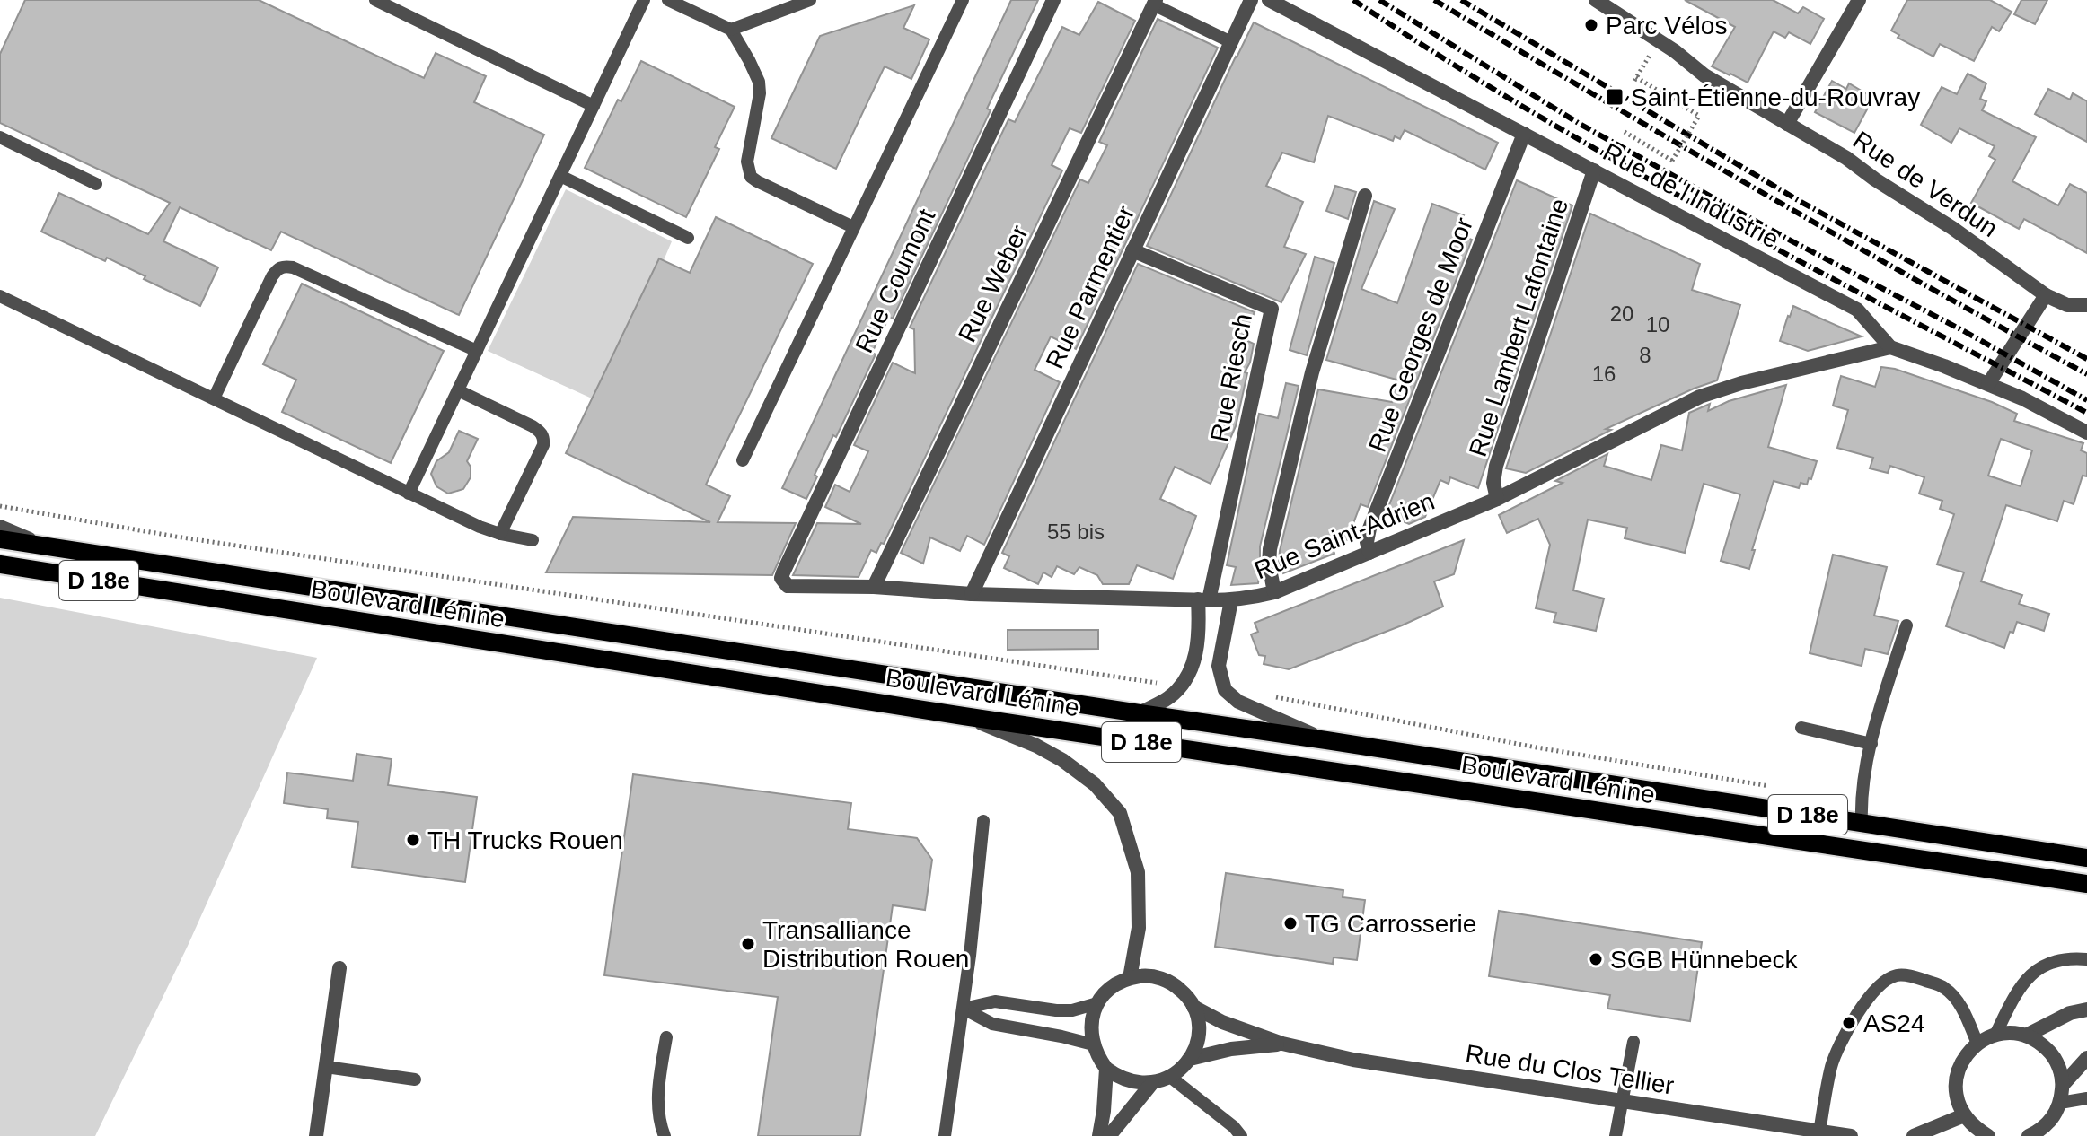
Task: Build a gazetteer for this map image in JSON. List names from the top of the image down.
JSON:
{
  "streets": {
    "main road": ["D 18e", "Boulevard Lénine"],
    "street": [
      "Rue de Verdun",
      "Rue de l'Industrie",
      "Rue Coumont",
      "Rue Weber",
      "Rue Parmentier",
      "Rue Lambert Lafontaine",
      "Rue Georges de Moor",
      "Rue Riesch",
      "Rue Saint-Adrien",
      "Rue du Clos Tellier"
    ]
  },
  "crossings": [
    ["Rue de l'Industrie", "Rue Lambert Lafontaine"],
    ["Rue de l'Industrie", "Rue Georges de Moor"],
    ["Rue de l'Industrie", "Rue Saint-Adrien"],
    ["Rue Coumont", "Rue Saint-Adrien"],
    ["Rue Weber", "Rue Saint-Adrien"],
    ["Rue Parmentier", "Rue Riesch"],
    ["Rue Parmentier", "Rue Saint-Adrien"],
    ["Rue Lambert Lafontaine", "Rue Saint-Adrien"],
    ["Rue Georges de Moor", "Rue Saint-Adrien"],
    ["Rue Riesch", "Rue Saint-Adrien"]
  ],
  "places": {
    "other": [
      "Parc Vélos",
      "TH Trucks Rouen",
      "TG Carrosserie",
      "Transalliance Distribution Rouen",
      "SGB Hünnebeck",
      "AS24"
    ],
    "transit": ["Saint-Étienne-du-Rouvray"]
  },
  "house_numbers": [
    "20",
    "10",
    "8",
    "16",
    "55 bis"
  ]
}
